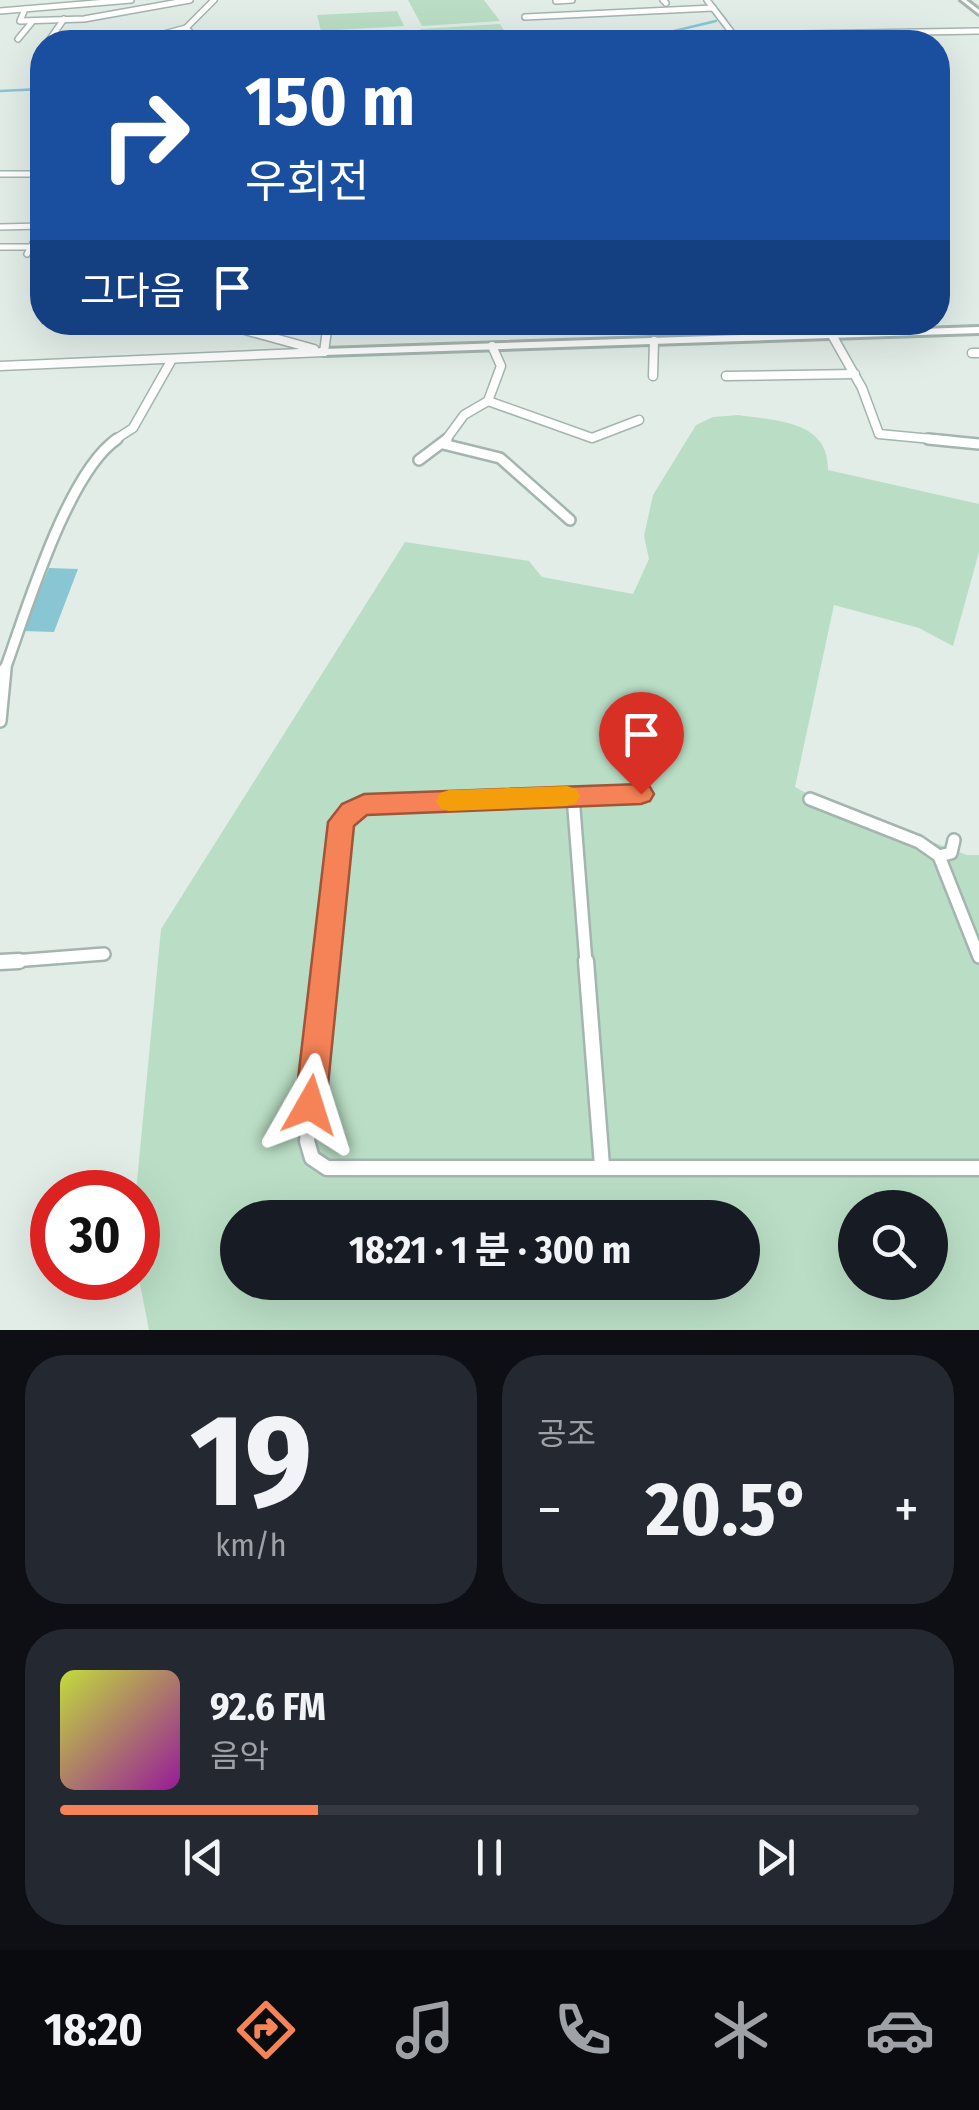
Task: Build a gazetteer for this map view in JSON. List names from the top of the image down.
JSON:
{
  "page": {
    "turn": ["150 m", "우회전"],
    "then": "그다음",
    "limit": "30",
    "trip": "18:21 · 1 분 · 300 m",
    "tile": [
      ["19", "km/h"],
      "공조"
    ],
    "heat": ["−", "20.5°", "+"],
    "song": ["92.6 FM", "음악"],
    "tabs": "18:20"
  }
}
